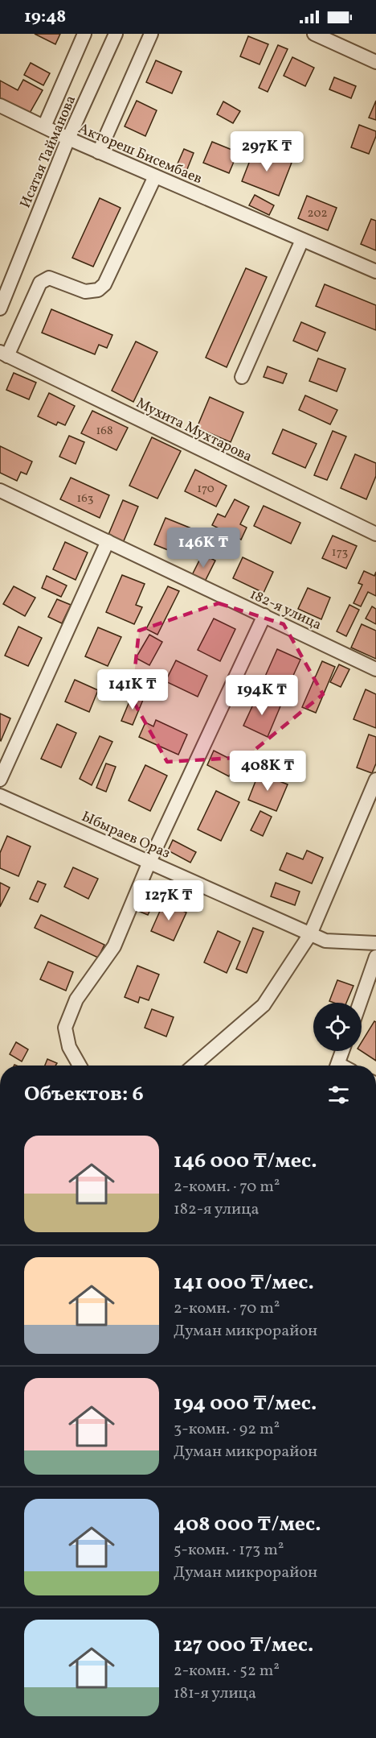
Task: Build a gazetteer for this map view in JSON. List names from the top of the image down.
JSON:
{
  "streets": {
    "street": [
      "Исатая Тайманова",
      "Актореш Бисембаев",
      "Мухита Мухтарова",
      "182-я улица",
      "Ыбыраев Ораз"
    ]
  },
  "crossings": [
    ["Исатая Тайманова", "Актореш Бисембаев"]
  ],
  "house_numbers": [
    "202",
    "168",
    "170",
    "163",
    "173"
  ],
  "page": {
    "status": "19:48",
    "price": [
      "297K ₸",
      "146K ₸",
      "141K ₸",
      "194K ₸",
      "408K ₸",
      "127K ₸"
    ],
    "heading": "Объектов: 6",
    "list": [
      {
        "name": "146 000 ₸/мес.",
        "note": "2-комн. · 70 m² · 182-я улица"
      },
      {
        "name": "141 000 ₸/мес.",
        "note": "2-комн. · 70 m² · Думан микрорайон"
      },
      {
        "name": "194 000 ₸/мес.",
        "note": "3-комн. · 92 m² · Думан микрорайон"
      },
      {
        "name": "408 000 ₸/мес.",
        "note": "5-комн. · 173 m² · Думан микрорайон"
      },
      {
        "name": "127 000 ₸/мес.",
        "note": "2-комн. · 52 m² · 181-я улица"
      }
    ]
  }
}
